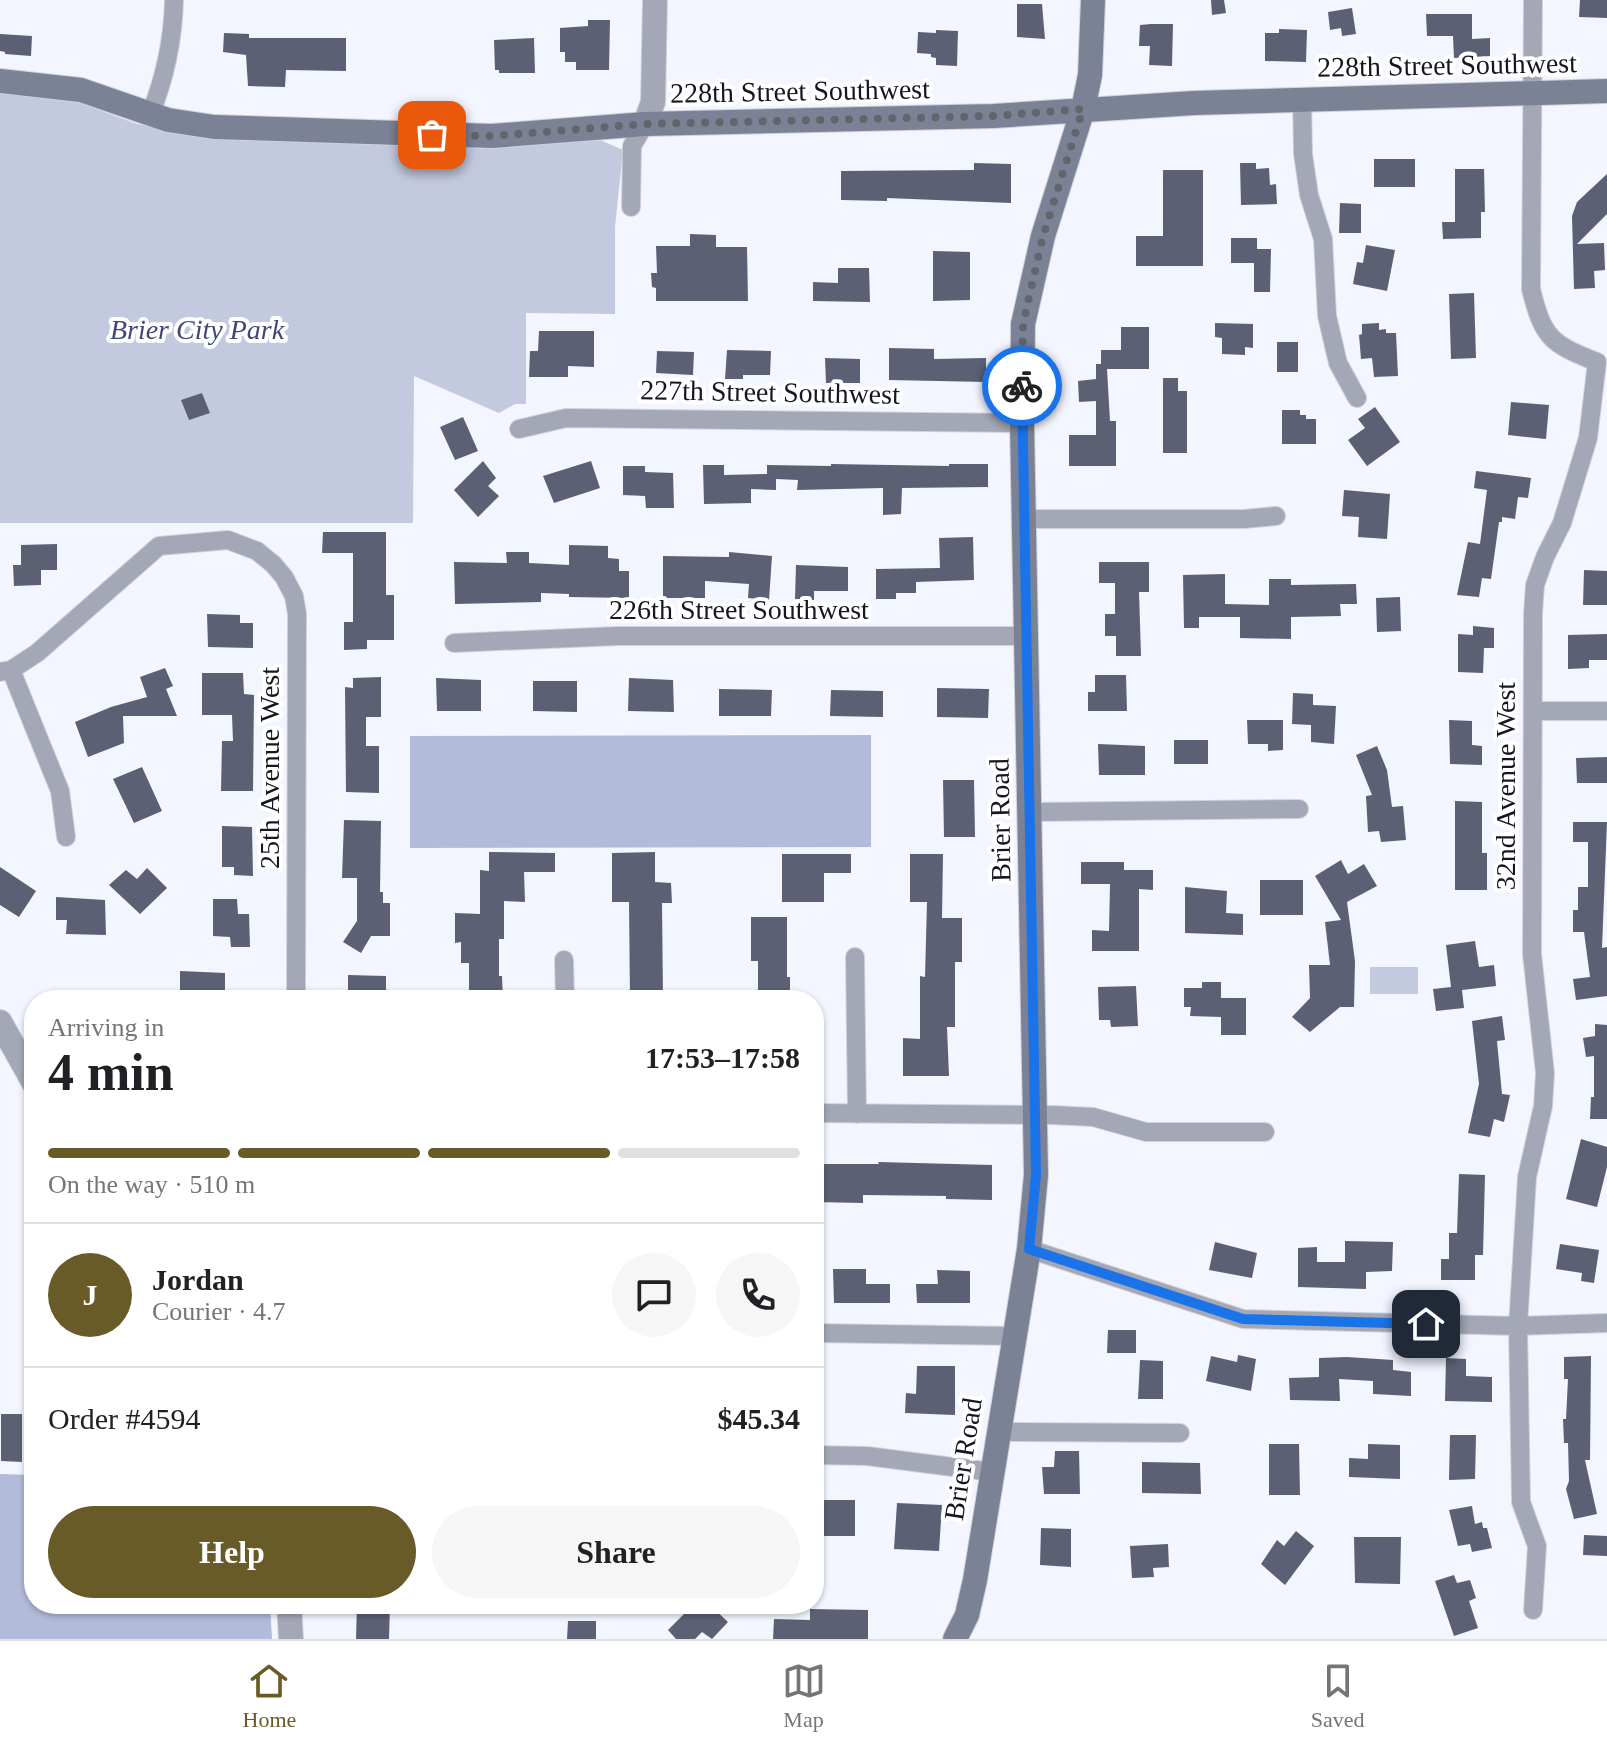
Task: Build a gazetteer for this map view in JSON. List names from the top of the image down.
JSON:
{
  "streets": {
    "main road": ["228th Street Southwest", "Brier Road"],
    "street": [
      "227th Street Southwest",
      "226th Street Southwest",
      "25th Avenue West",
      "32nd Avenue West"
    ]
  },
  "crossings": [
    ["228th Street Southwest", "32nd Avenue West"],
    ["228th Street Southwest", "Brier Road"],
    ["227th Street Southwest", "Brier Road"],
    ["226th Street Southwest", "Brier Road"]
  ],
  "parks": ["Brier City Park"],
  "page": {
    "heading": ["4 min", "Arriving in", "17:53–17:58"],
    "panel": [
      "Jordan",
      "Courier · 4.7",
      "Order #4594",
      "$45.34"
    ],
    "bar": "On the way · 510 m",
    "round": "J",
    "buttons": ["Help", "Share"],
    "tabs": ["Home", "Map", "Saved"]
  }
}
